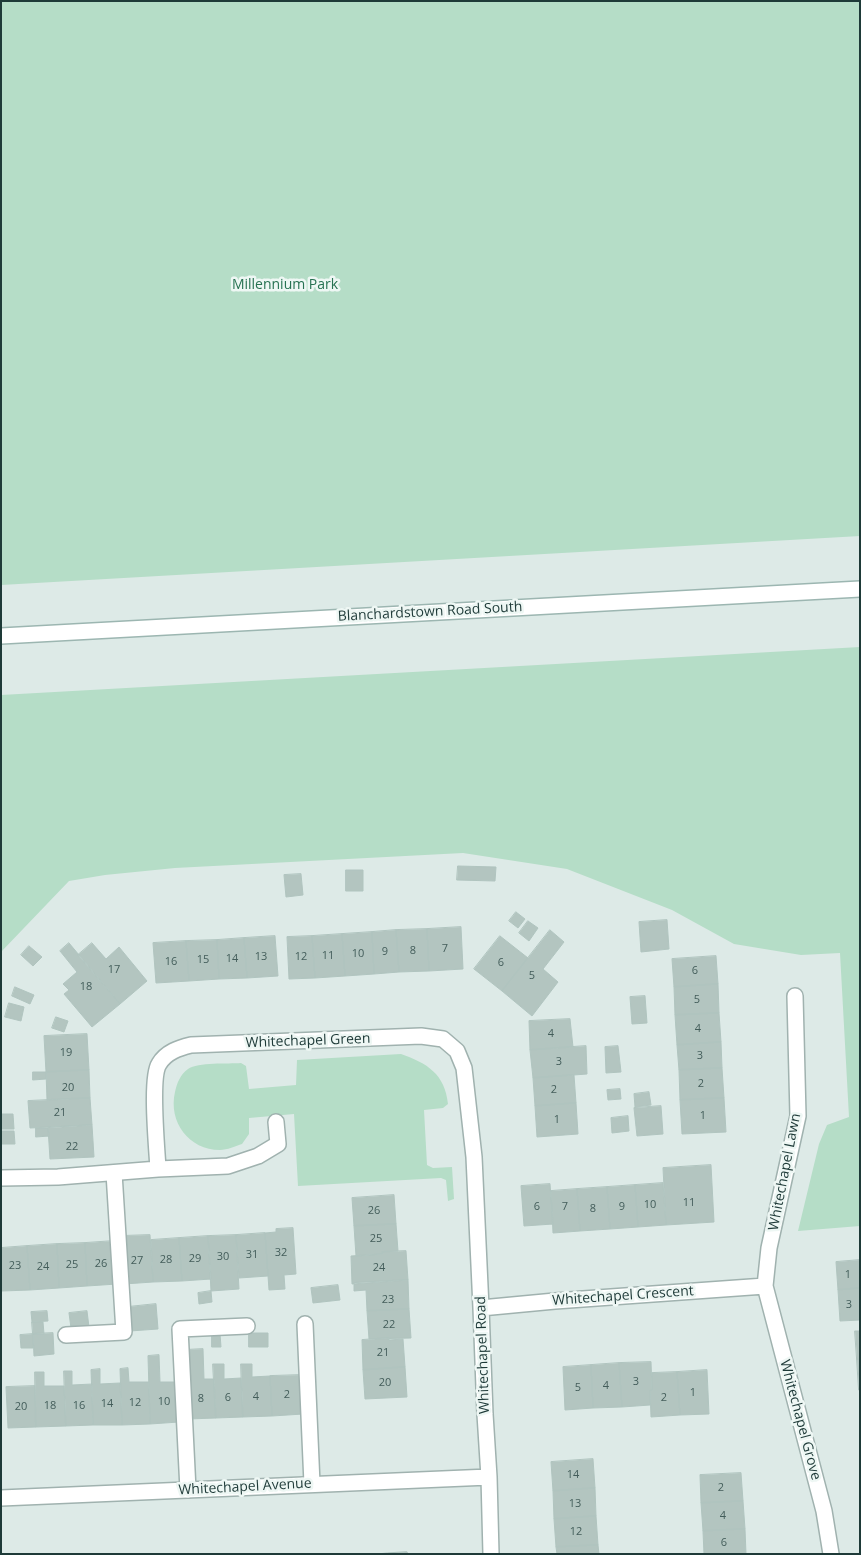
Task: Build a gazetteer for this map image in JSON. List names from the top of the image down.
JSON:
{
  "streets": {
    "street": [
      "Blanchardstown Road South",
      "Whitechapel Green",
      "Whitechapel Lawn",
      "Whitechapel Crescent",
      "Whitechapel Road",
      "Whitechapel Grove",
      "Whitechapel Avenue"
    ]
  },
  "crossings": [
    ["Whitechapel Green", "Whitechapel Road"],
    ["Whitechapel Lawn", "Whitechapel Crescent"],
    ["Whitechapel Lawn", "Whitechapel Grove"],
    ["Whitechapel Crescent", "Whitechapel Road"],
    ["Whitechapel Crescent", "Whitechapel Grove"],
    ["Whitechapel Road", "Whitechapel Avenue"]
  ],
  "parks": ["Millennium Park"],
  "house_numbers": [
    "7",
    "8",
    "9",
    "10",
    "11",
    "13",
    "12",
    "14",
    "15",
    "16",
    "6",
    "17",
    "6",
    "5",
    "18",
    "5",
    "4",
    "4",
    "19",
    "3",
    "3",
    "2",
    "20",
    "2",
    "21",
    "1",
    "1",
    "22",
    "11",
    "10",
    "6",
    "7",
    "9",
    "8",
    "26",
    "25",
    "32",
    "31",
    "30",
    "29",
    "28",
    "27",
    "26",
    "25",
    "23",
    "24",
    "24",
    "1",
    "23",
    "3",
    "22",
    "21",
    "3",
    "20",
    "4",
    "5",
    "1",
    "2",
    "4",
    "6",
    "2",
    "8",
    "10",
    "12",
    "14",
    "18",
    "16",
    "20",
    "14",
    "2",
    "13",
    "4",
    "12",
    "6"
  ]
}
